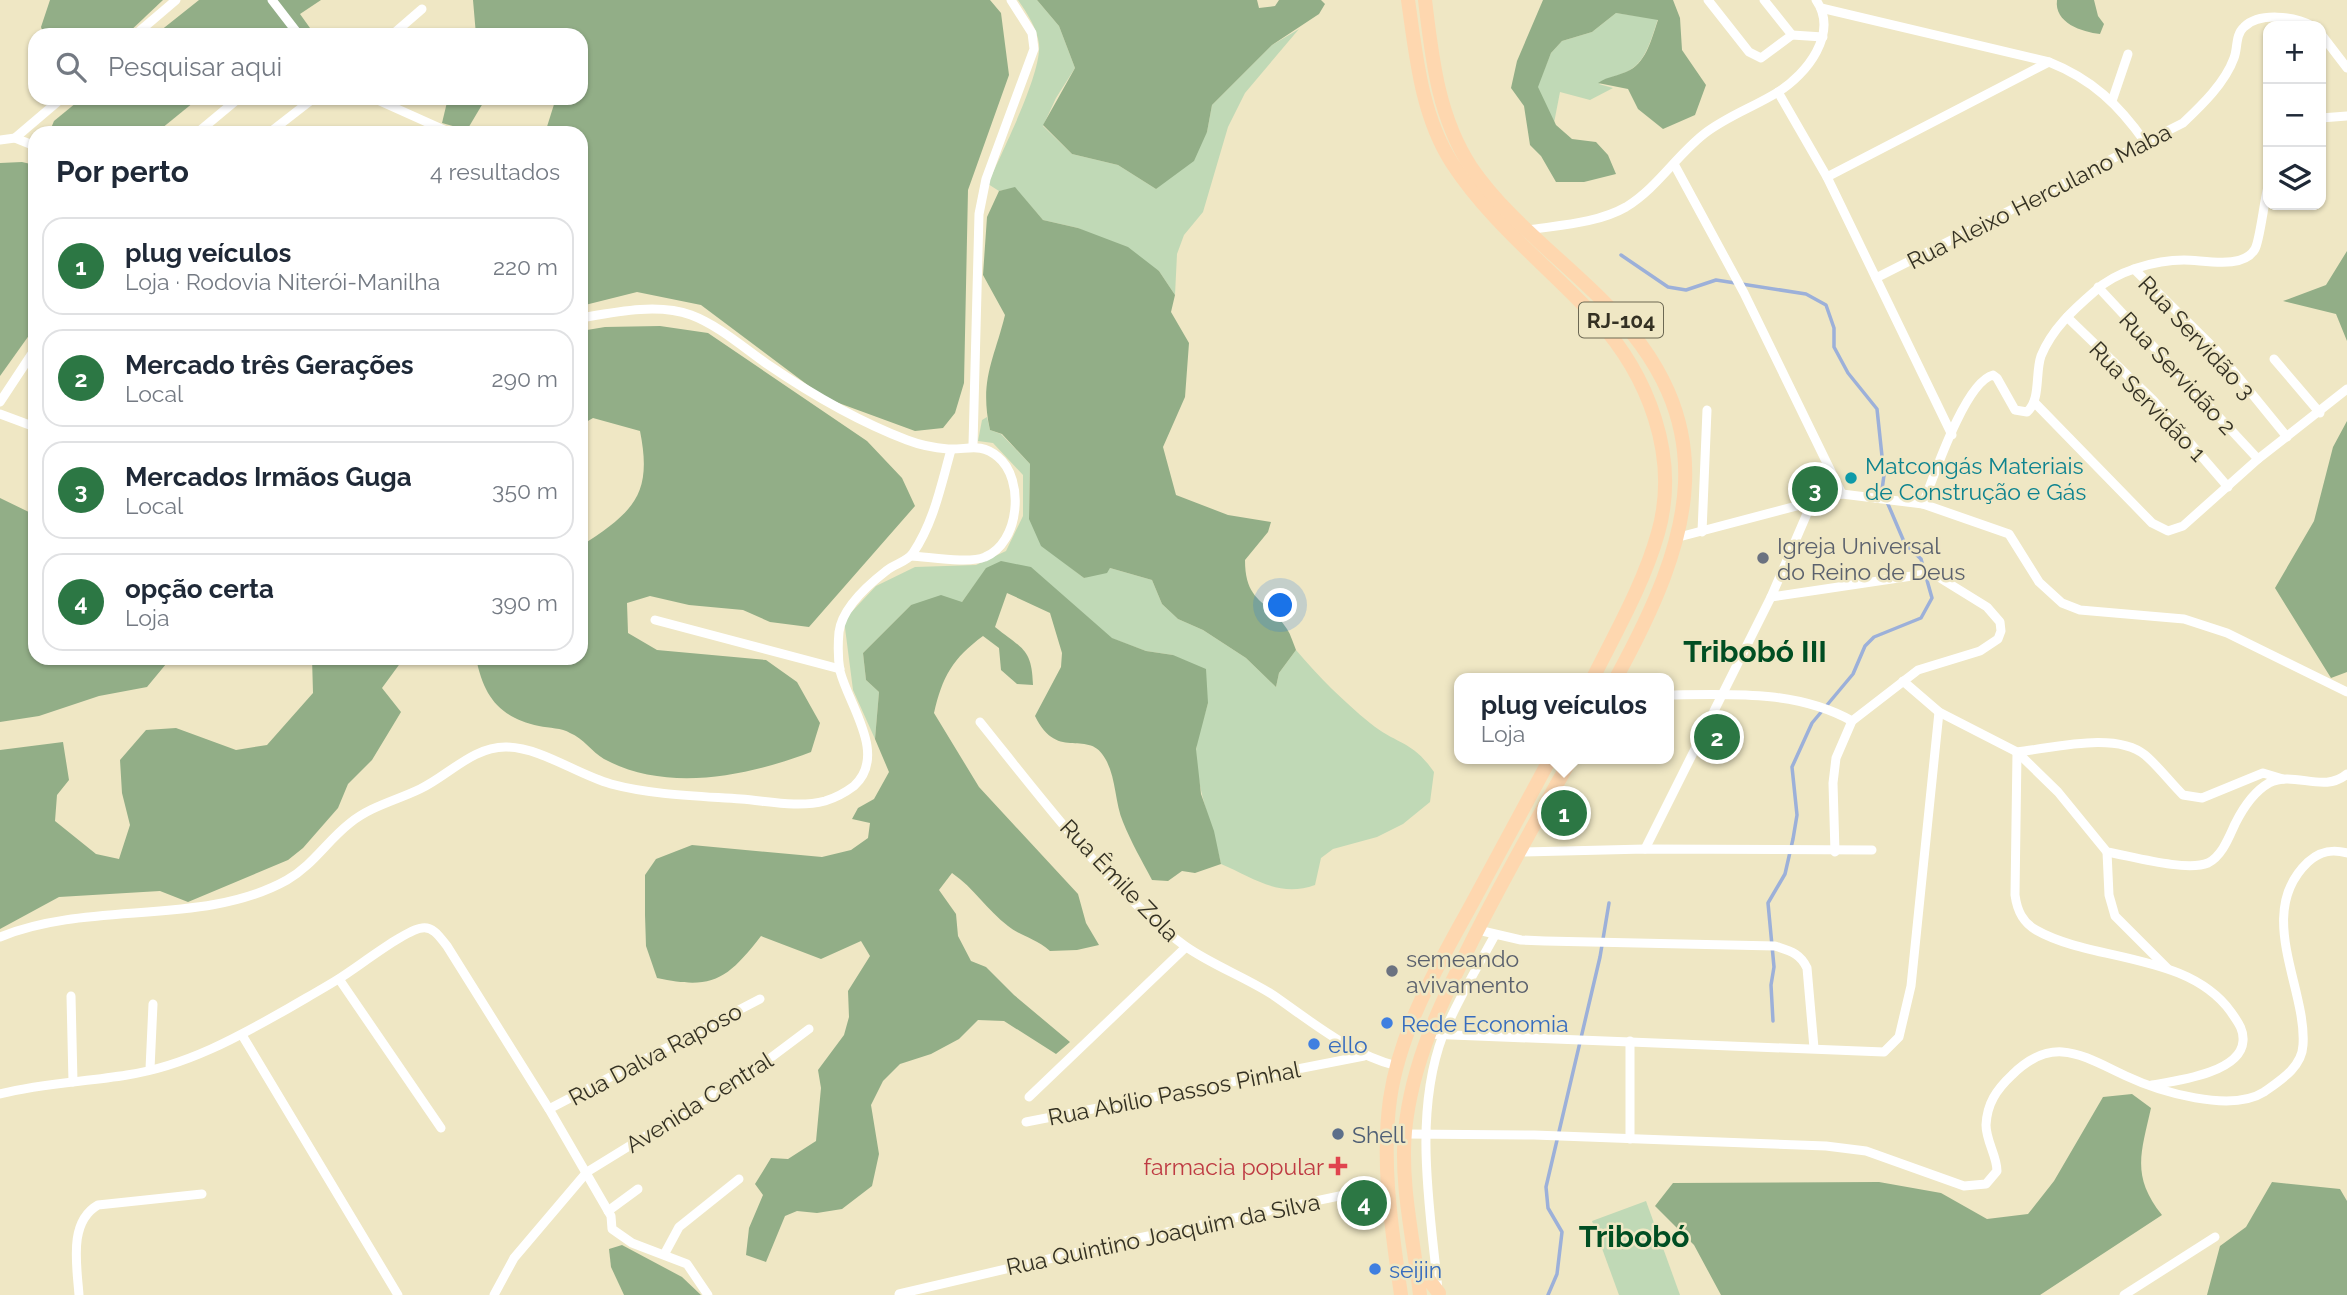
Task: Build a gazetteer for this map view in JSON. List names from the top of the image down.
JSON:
{
  "streets": {
    "highway": ["RJ-104"],
    "street": [
      "Rua Aleixo Herculano Maba",
      "Rua Servidão 3",
      "Rua Servidão 2",
      "Rua Servidão 1",
      "Rua Êmile Zola",
      "Rua Dalva Raposo",
      "Rua Abílio Passos Pinhal",
      "Avenida Central",
      "Rua Quintino Joaquim da Silva"
    ]
  },
  "crossings": [
    ["Rua Êmile Zola", "Rua Abílio Passos Pinhal"]
  ],
  "districts": ["Tribobó III", "Tribobó"],
  "places": {
    "other": [
      "Matcongás Materiais de Construção e Gás",
      "Igreja Universal do Reino de Deus",
      "semeando avivamento",
      "Rede Economia",
      "ello",
      "Shell",
      "seijin"
    ],
    "health": ["farmacia popular"]
  },
  "page": {
    "map_buttons": ["+", "−"],
    "search": "Pesquisar aqui",
    "heading": ["Por perto", "4 resultados"],
    "list": [
      {
        "mark": "1",
        "name": "plug veículos",
        "note": "Loja · Rodovia Niterói-Manilha",
        "value": "220 m"
      },
      {
        "mark": "2",
        "name": "Mercado três Gerações",
        "note": "Local",
        "value": "290 m"
      },
      {
        "mark": "3",
        "name": "Mercados Irmãos Guga",
        "note": "Local",
        "value": "350 m"
      },
      {
        "mark": "4",
        "name": "opção certa",
        "note": "Loja",
        "value": "390 m"
      }
    ],
    "pins": [
      "3",
      "2",
      "1",
      "4"
    ],
    "popup": ["plug veículos", "Loja"]
  }
}
